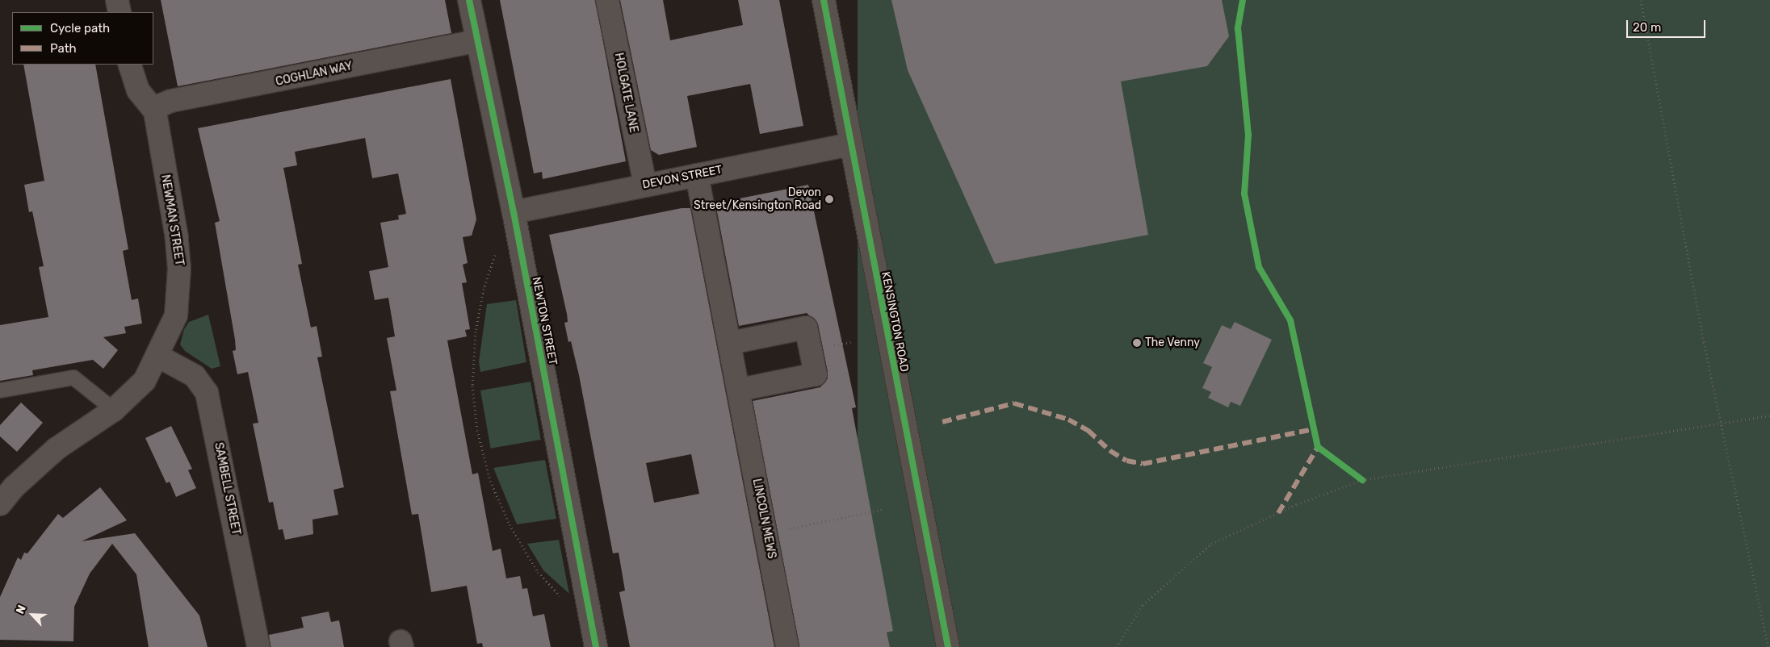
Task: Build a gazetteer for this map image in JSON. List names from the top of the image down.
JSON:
{
  "streets": {
    "street": [
      "COGHLAN WAY",
      "HOLGATE LANE",
      "DEVON STREET",
      "NEWMAN STREET",
      "NEWTON STREET",
      "KENSINGTON ROAD",
      "SAMBELL STREET",
      "LINCOLN MEWS"
    ]
  },
  "crossings": [
    ["COGHLAN WAY", "NEWMAN STREET"],
    ["COGHLAN WAY", "NEWTON STREET"],
    ["HOLGATE LANE", "DEVON STREET"],
    ["DEVON STREET", "NEWTON STREET"],
    ["DEVON STREET", "KENSINGTON ROAD"],
    ["DEVON STREET", "LINCOLN MEWS"],
    ["NEWMAN STREET", "SAMBELL STREET"]
  ],
  "places": ["Devon Street/Kensington Road", "The Venny"],
  "legend": ["Cycle path", "Path"],
  "scale_bar": "20 m",
  "north": "top left"
}
